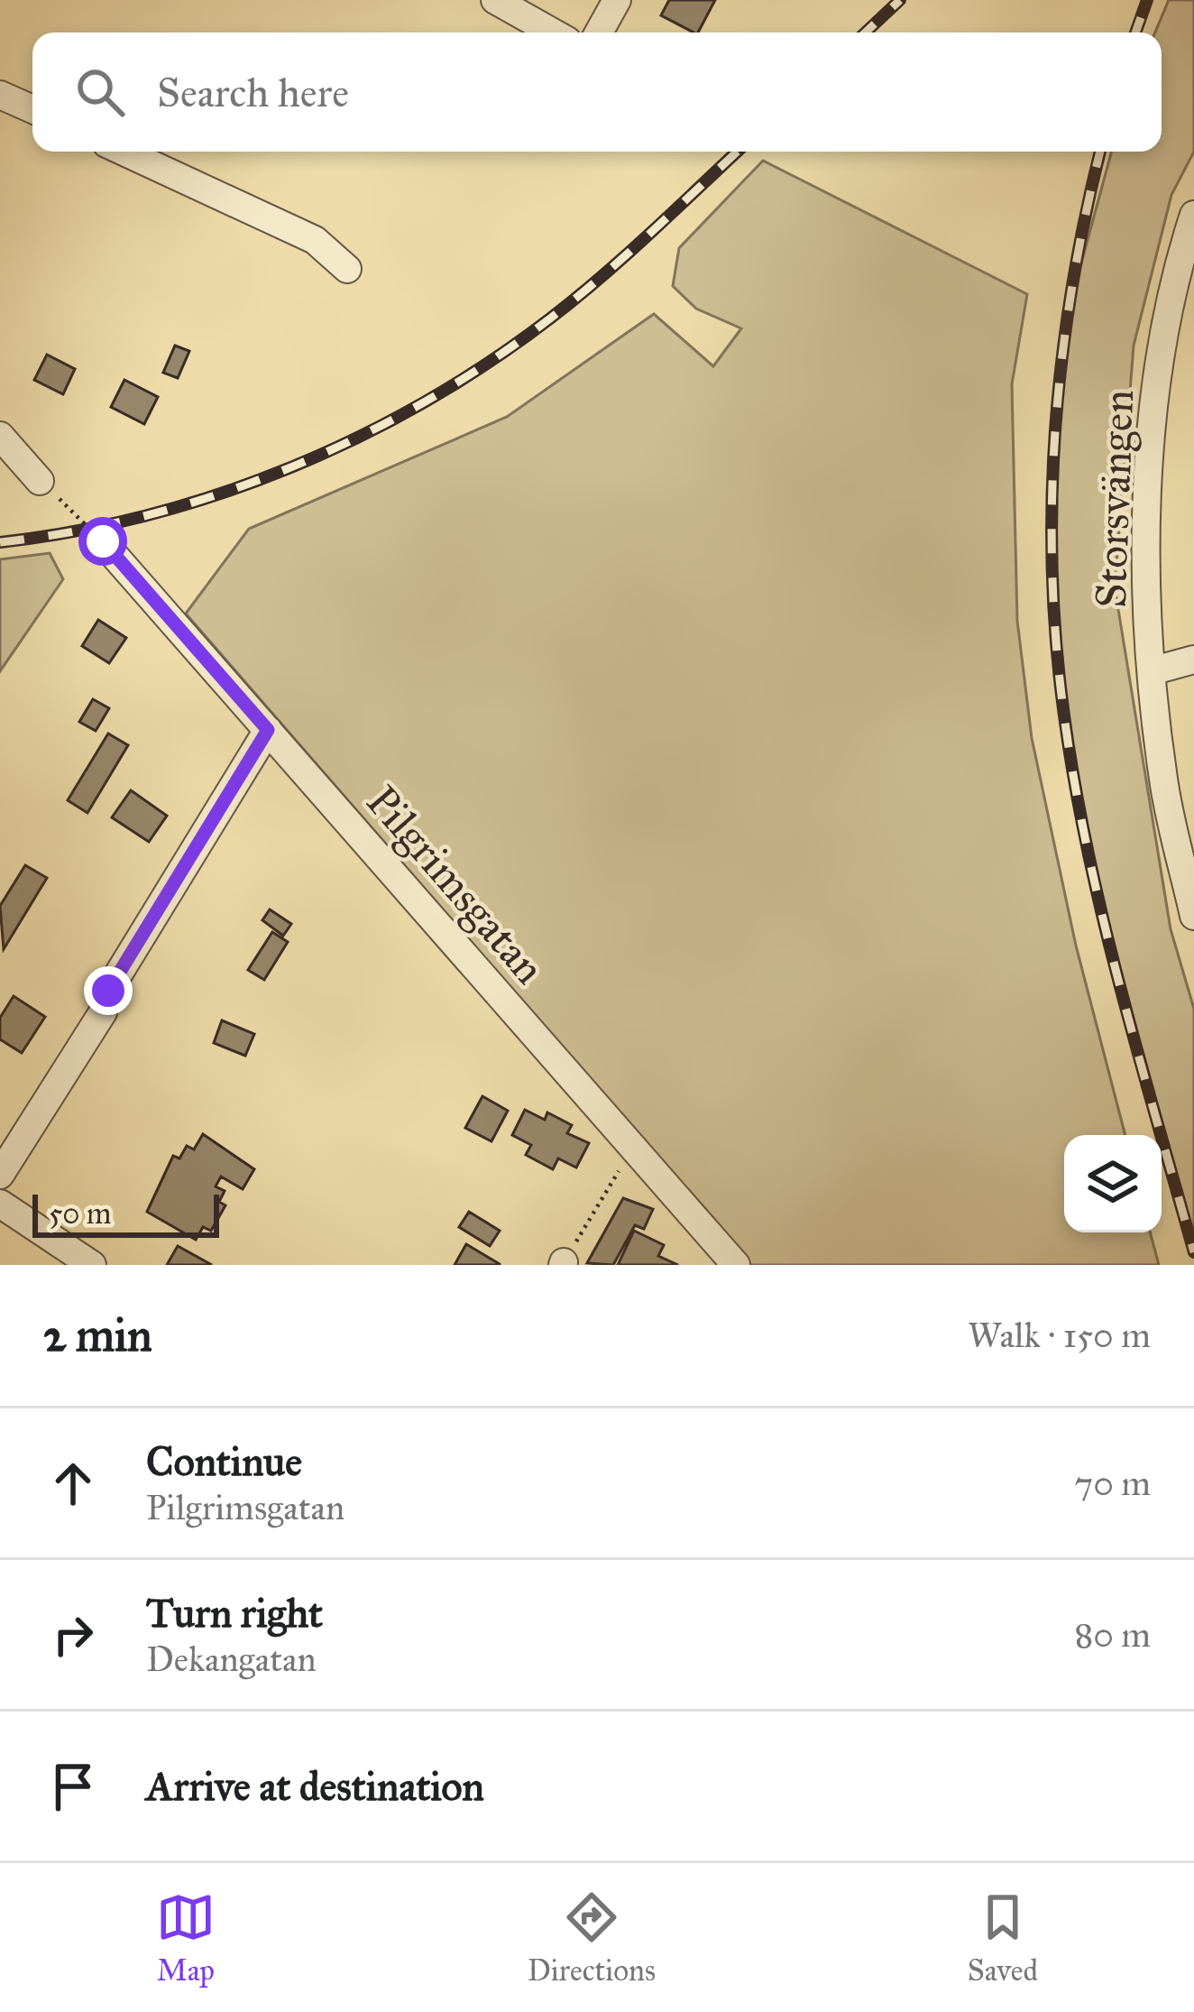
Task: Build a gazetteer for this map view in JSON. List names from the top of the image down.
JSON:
{
  "streets": {
    "street": ["Storsvängen", "Pilgrimsgatan"]
  },
  "scale_bar": "50 m",
  "page": {
    "search": "Search here",
    "scale": "50 m",
    "heading": ["2 min", "Walk · 150 m"],
    "list": [
      ["Continue", "Pilgrimsgatan", "70 m"],
      ["Turn right", "Dekangatan", "80 m"],
      "Arrive at destination"
    ],
    "nav": ["Map", "Directions", "Saved"]
  }
}
